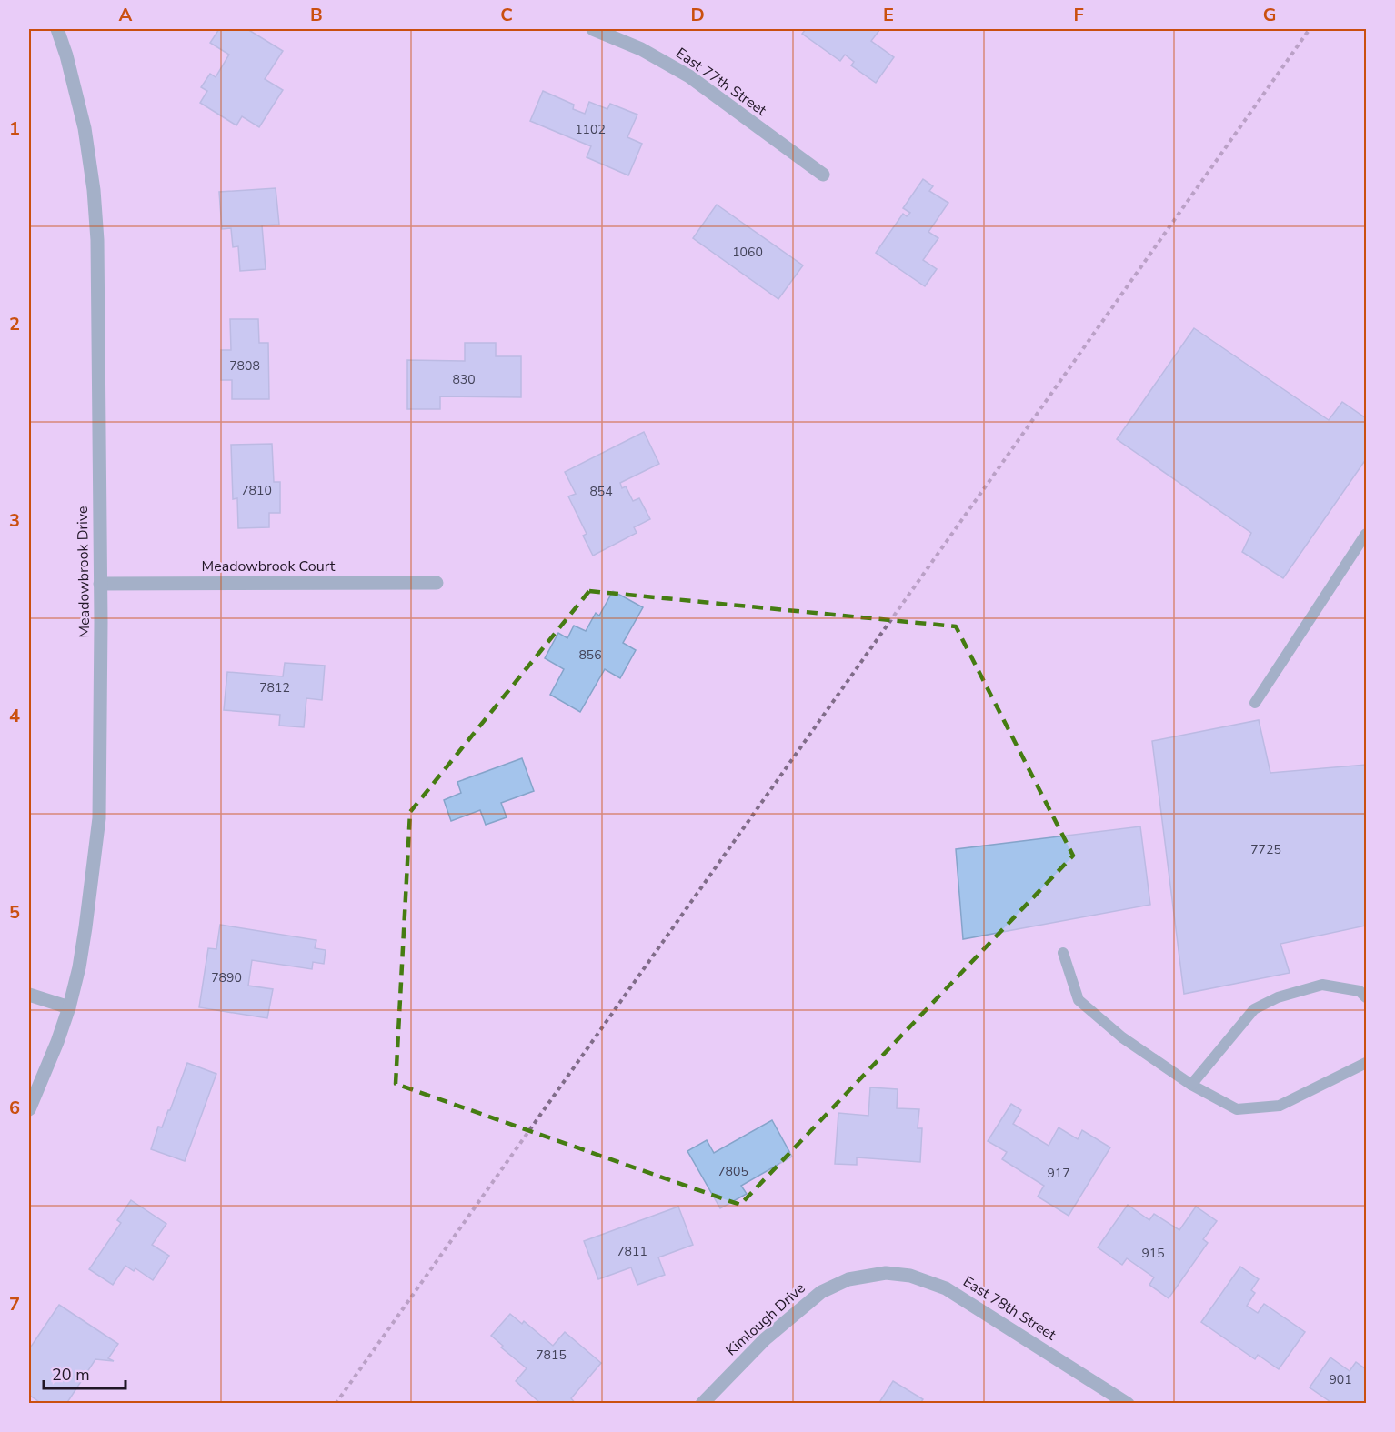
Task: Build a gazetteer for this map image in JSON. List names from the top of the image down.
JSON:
{
  "streets": {
    "street": [
      "East 77th Street",
      "Meadowbrook Court",
      "Meadowbrook Drive",
      "East 78th Street",
      "Kimlough Drive"
    ]
  },
  "crossings": [
    ["Meadowbrook Court", "Meadowbrook Drive"],
    ["East 78th Street", "Kimlough Drive"]
  ],
  "house_numbers": [
    "1102",
    "1060",
    "7808",
    "830",
    "7810",
    "854",
    "856",
    "7812",
    "7725",
    "7890",
    "7805",
    "917",
    "7811",
    "915",
    "7815",
    "901"
  ],
  "scale_bar": "20 m",
  "grid": {
    "columns": [
      "A",
      "B",
      "C",
      "D",
      "E",
      "F",
      "G"
    ],
    "rows": [
      "1",
      "2",
      "3",
      "4",
      "5",
      "6",
      "7"
    ]
  }
}
